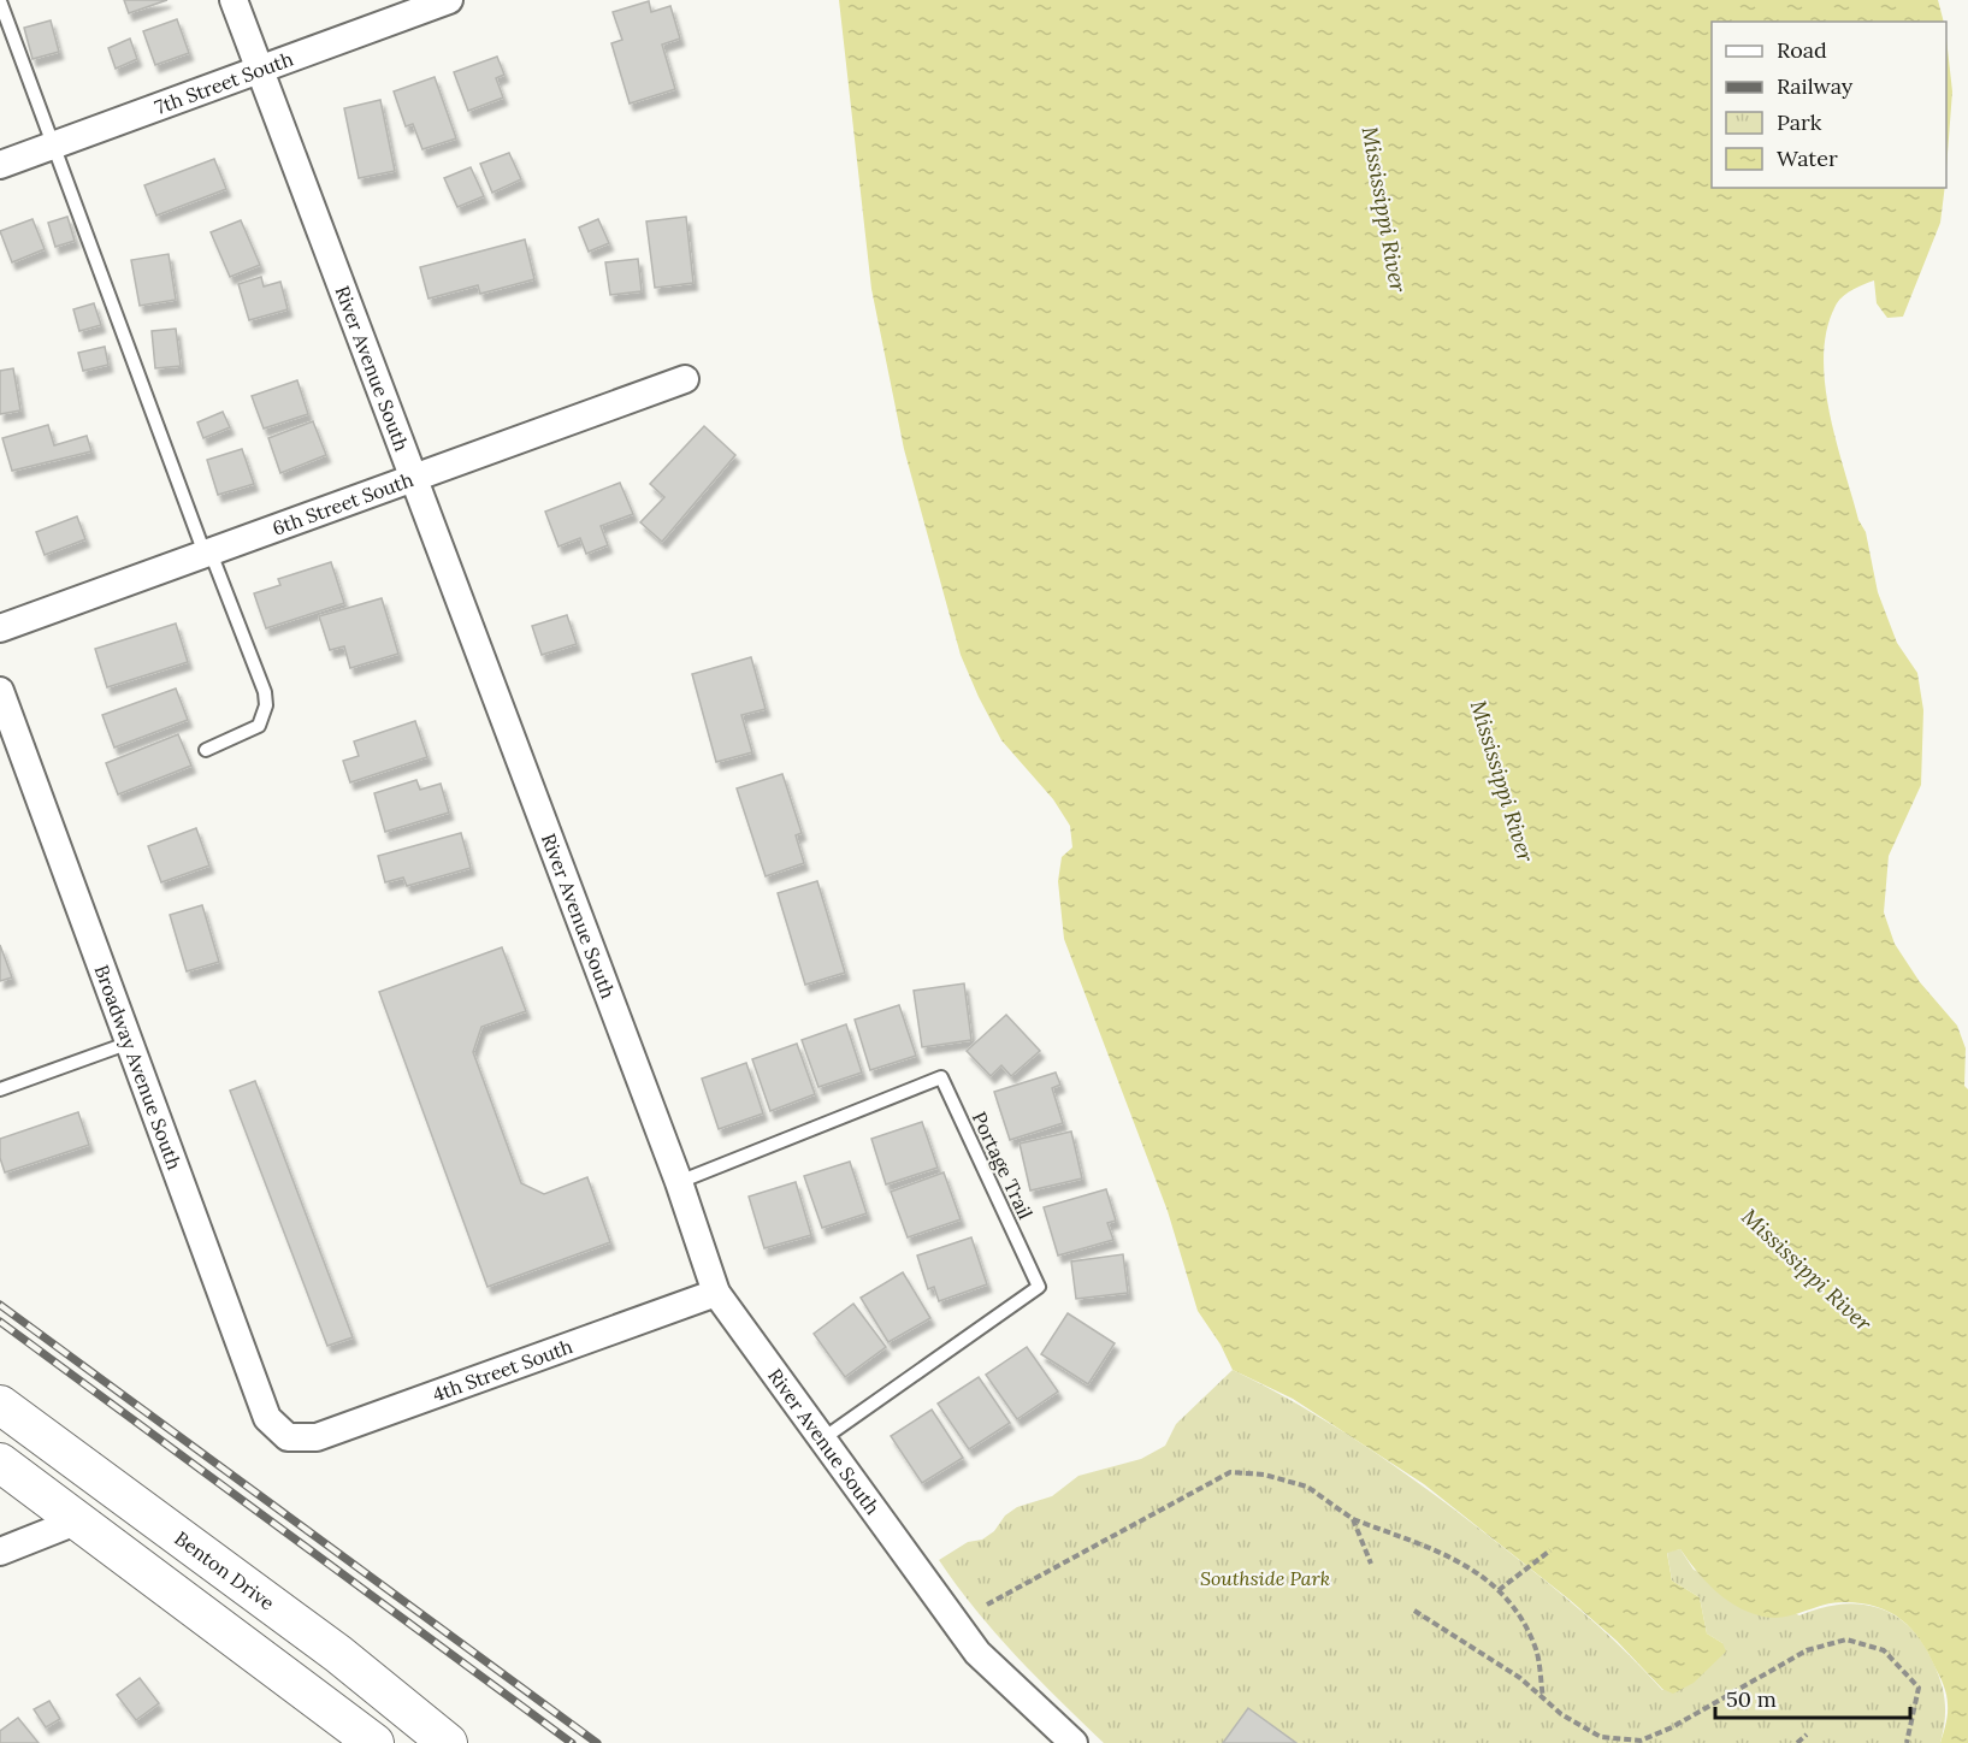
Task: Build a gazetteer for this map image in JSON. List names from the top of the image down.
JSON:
{
  "streets": {
    "main road": ["Benton Drive"],
    "street": [
      "7th Street South",
      "River Avenue South",
      "6th Street South",
      "Broadway Avenue South",
      "4th Street South"
    ],
    "lane": ["Portage Trail"]
  },
  "crossings": [
    ["7th Street South", "River Avenue South"],
    ["River Avenue South", "6th Street South"],
    ["River Avenue South", "Portage Trail"],
    ["River Avenue South", "4th Street South"],
    ["Broadway Avenue South", "4th Street South"]
  ],
  "water": ["Mississippi River"],
  "parks": ["Southside Park"],
  "legend": [
    "Road",
    "Railway",
    "Park",
    "Water"
  ],
  "scale_bar": "50 m"
}
